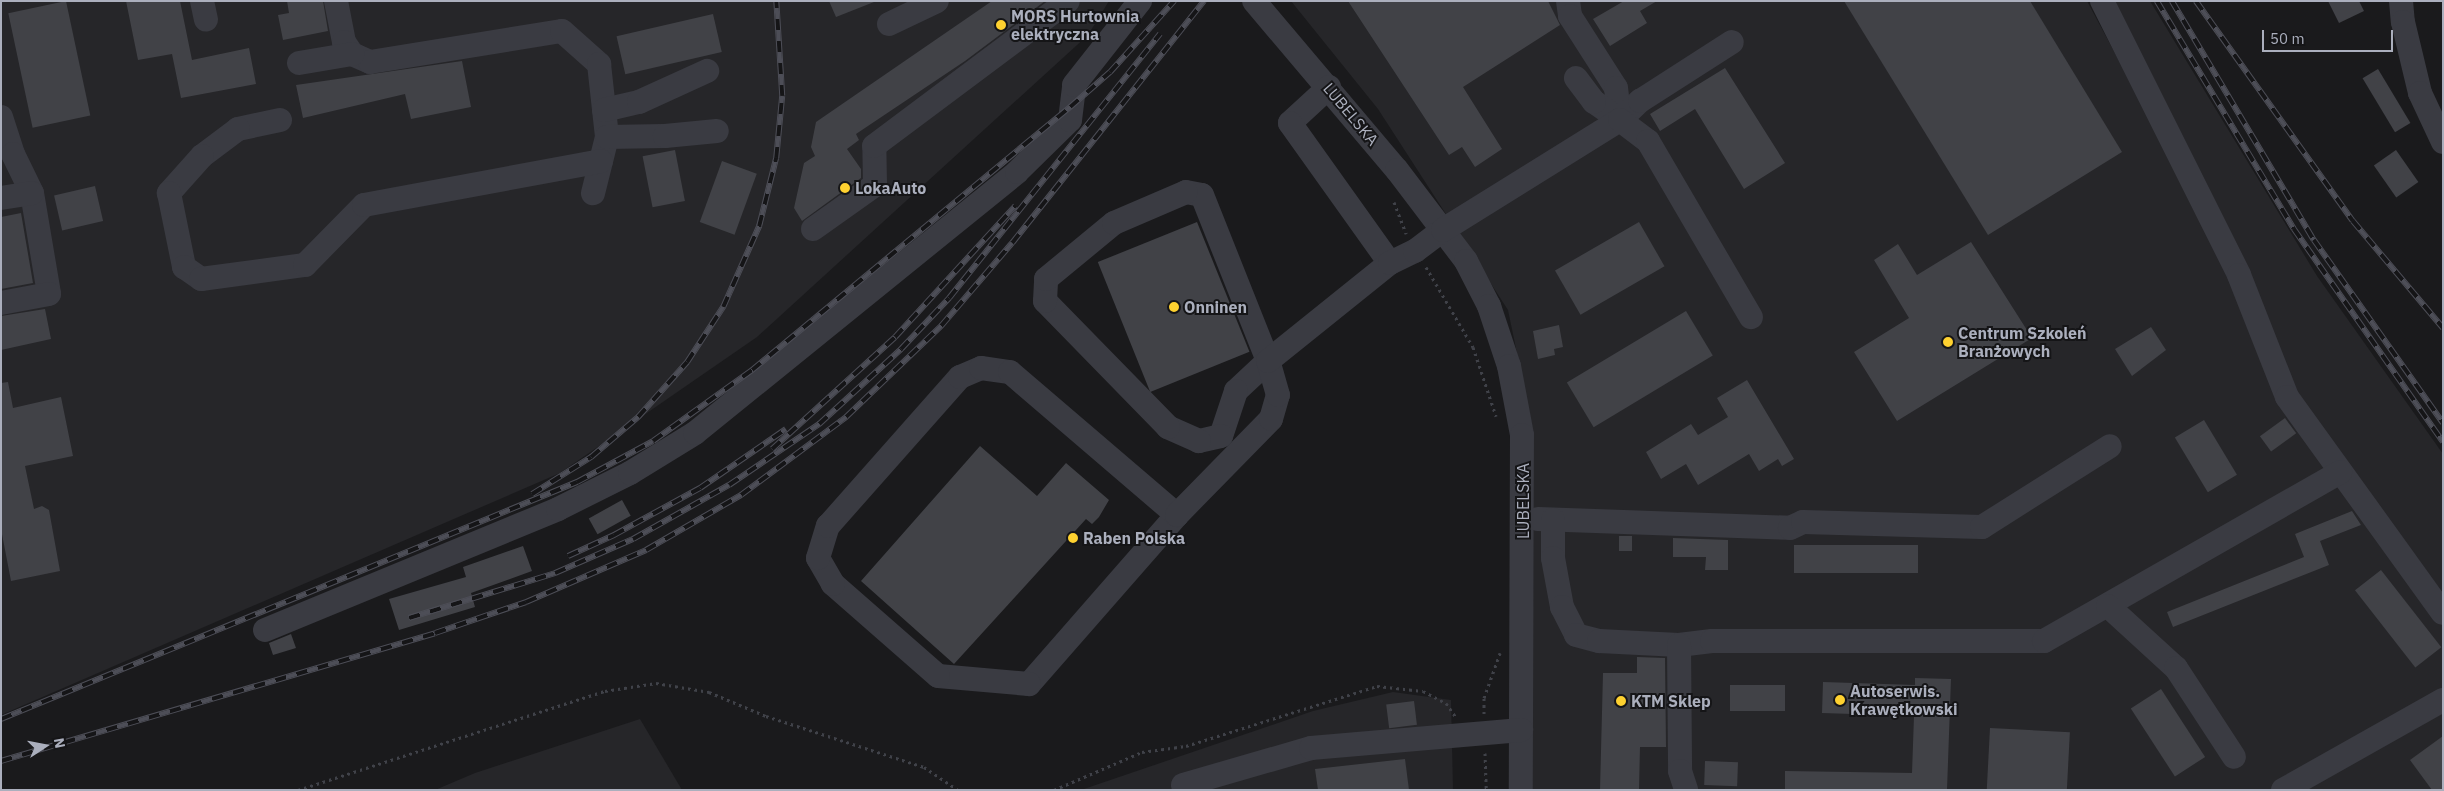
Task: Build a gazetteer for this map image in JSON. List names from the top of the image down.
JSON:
{
  "streets": {
    "street": ["LUBELSKA"]
  },
  "places": [
    "MORS Hurtownia elektryczna",
    "LokaAuto",
    "Onninen",
    "Centrum Szkoleń Branżowych",
    "Raben Polska",
    "Autoserwis. Krawętkowski",
    "KTM Sklep"
  ],
  "scale_bar": "50 m",
  "north": "right"
}
